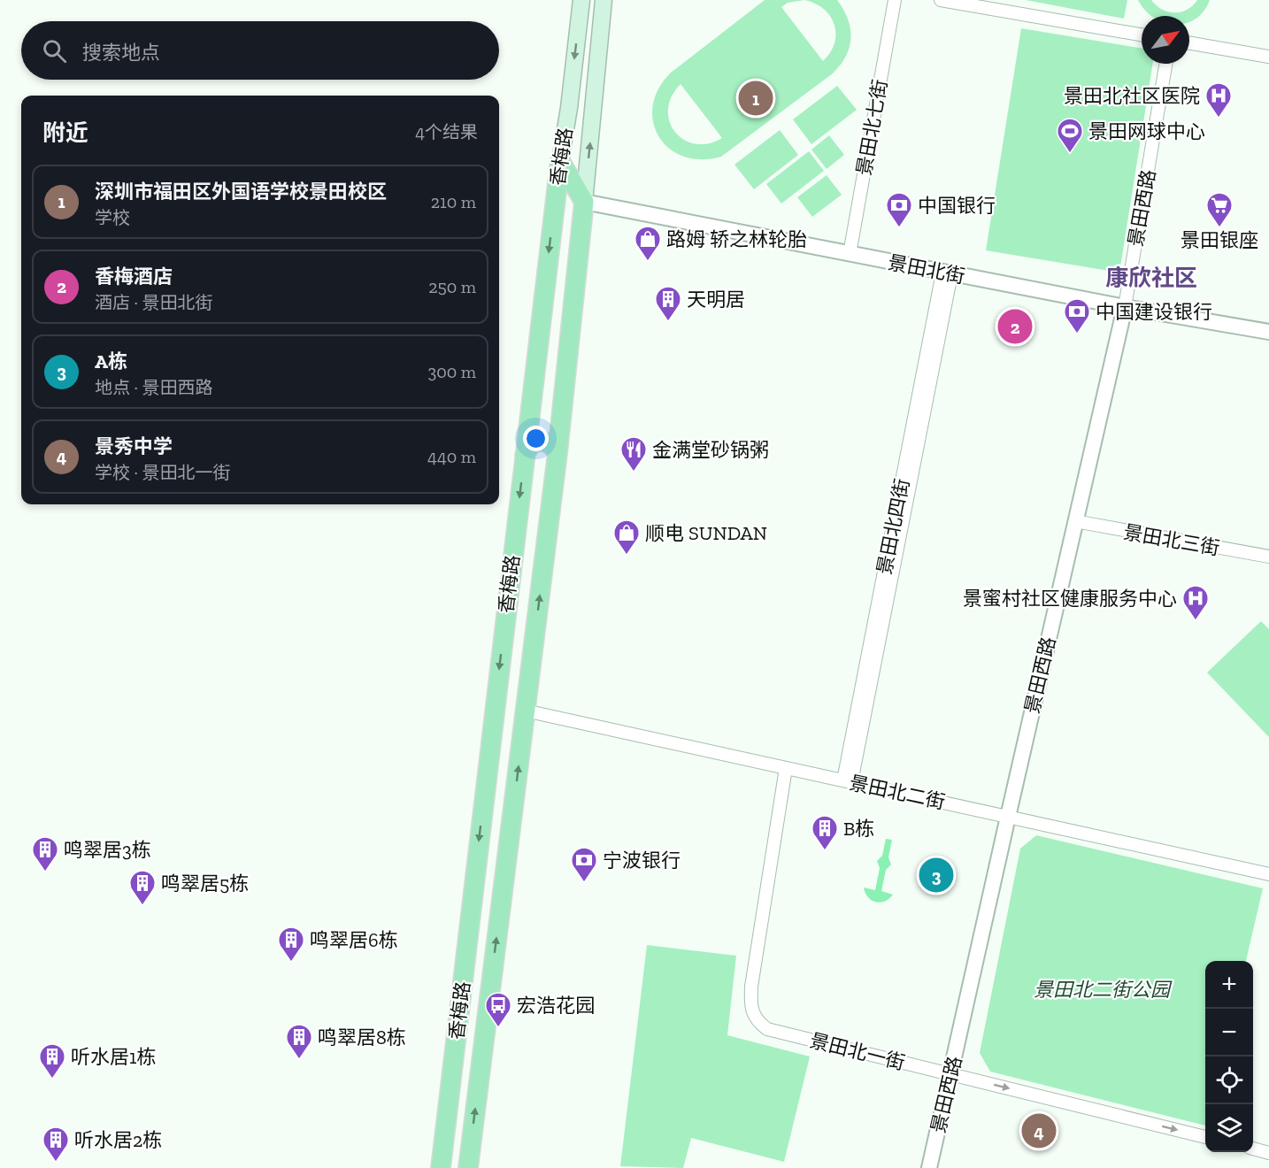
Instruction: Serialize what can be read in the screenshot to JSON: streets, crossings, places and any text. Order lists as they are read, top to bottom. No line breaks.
{"streets":{"main road":["香梅路"],"street":["景田北七街","景田西路","景田北街","景田北四街","景田北三街","景田北二街","景田北一街"]},"crossings":[["景田北七街","景田北街"],["香梅路","景田北街"],["香梅路","景田北二街"],["景田西路","景田北街"],["景田西路","景田北三街"],["景田西路","景田北二街"],["景田西路","景田北一街"],["景田北街","景田北四街"],["景田北四街","景田北二街"],["景田北二街","景田北一街"]],"one_way":["景田北一街"],"districts":["康欣社区"],"parks":["景田北二街公园"],"places":{"hospital":["景田北社区医院","景蜜村社区健康服务中心"],"sports":["景田网球中心"],"bank":["中国银行","中国建设银行","宁波银行"],"supermarket":["景田银座"],"shop":["路姆 轿之林轮胎","顺电 SUNDAN"],"building":["天明居","B栋","鸣翠居3栋","鸣翠居5栋","鸣翠居6栋","鸣翠居8栋","听水居1栋","听水居2栋"],"restaurant":["金满堂砂锅粥"],"bus stop":["宏浩花园"]},"north":"top right","page":{"search":"搜索地点","pins":["1","2","3","4"],"heading":["附近","4个结果"],"list":[{"mark":"1","name":"深圳市福田区外国语学校景田校区","note":"学校","value":"210 m"},{"mark":"2","name":"香梅酒店","note":"酒店 · 景田北街","value":"250 m"},{"mark":"3","name":"A栋","note":"地点 · 景田西路","value":"300 m"},{"mark":"4","name":"景秀中学","note":"学校 · 景田北一街","value":"440 m"}],"map_buttons":["+","−"]}}
